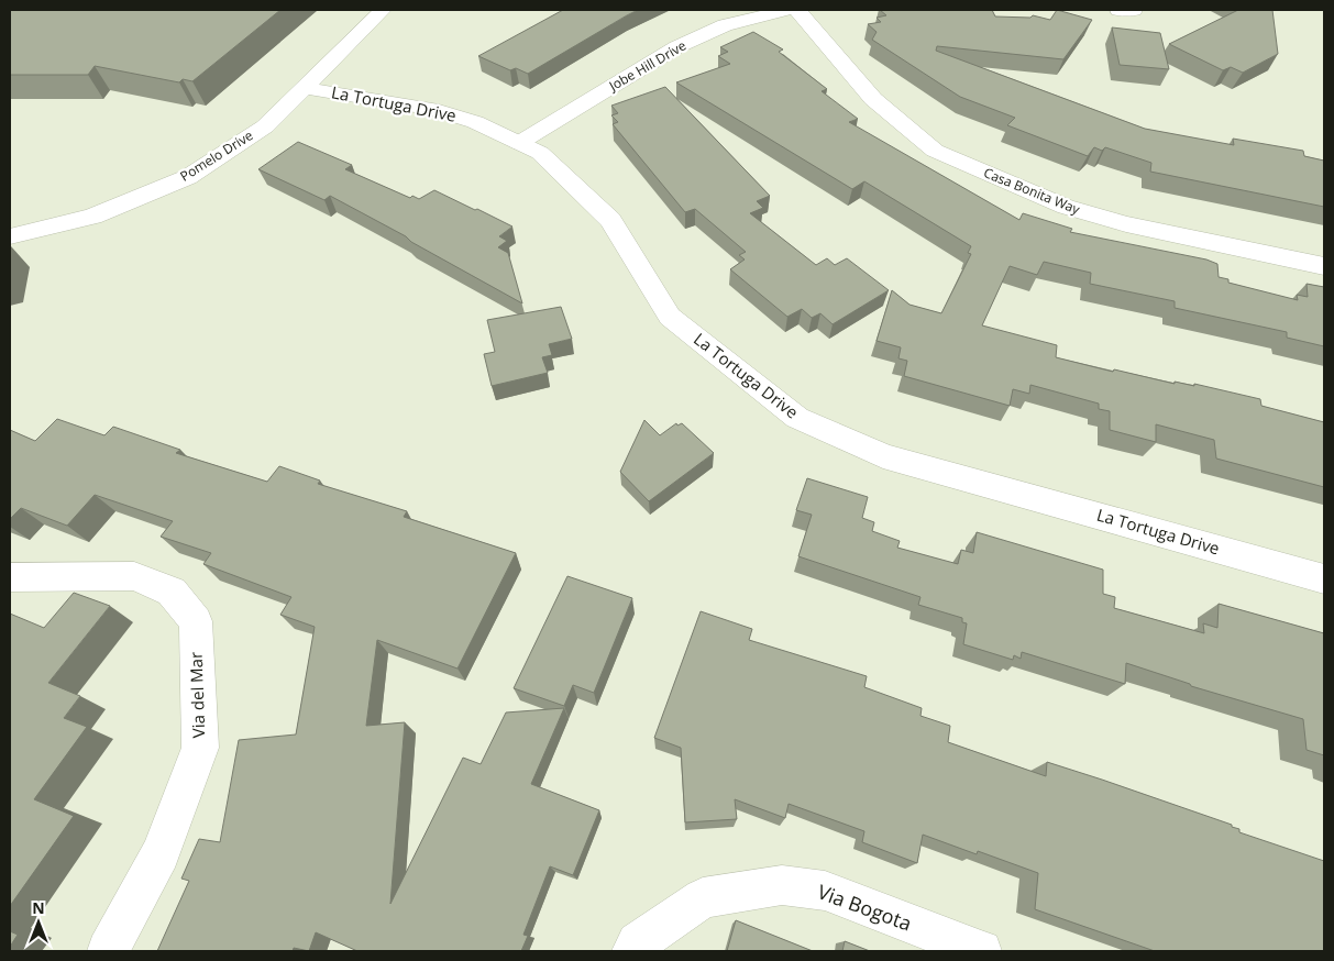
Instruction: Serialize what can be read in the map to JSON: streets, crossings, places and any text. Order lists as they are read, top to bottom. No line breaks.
{"streets":{"street":["Jobe Hill Drive","La Tortuga Drive","Pomelo Drive","Casa Bonita Way","Via del Mar","Via Bogota"]},"crossings":[["Jobe Hill Drive","La Tortuga Drive"],["La Tortuga Drive","Pomelo Drive"]],"north":"top"}
